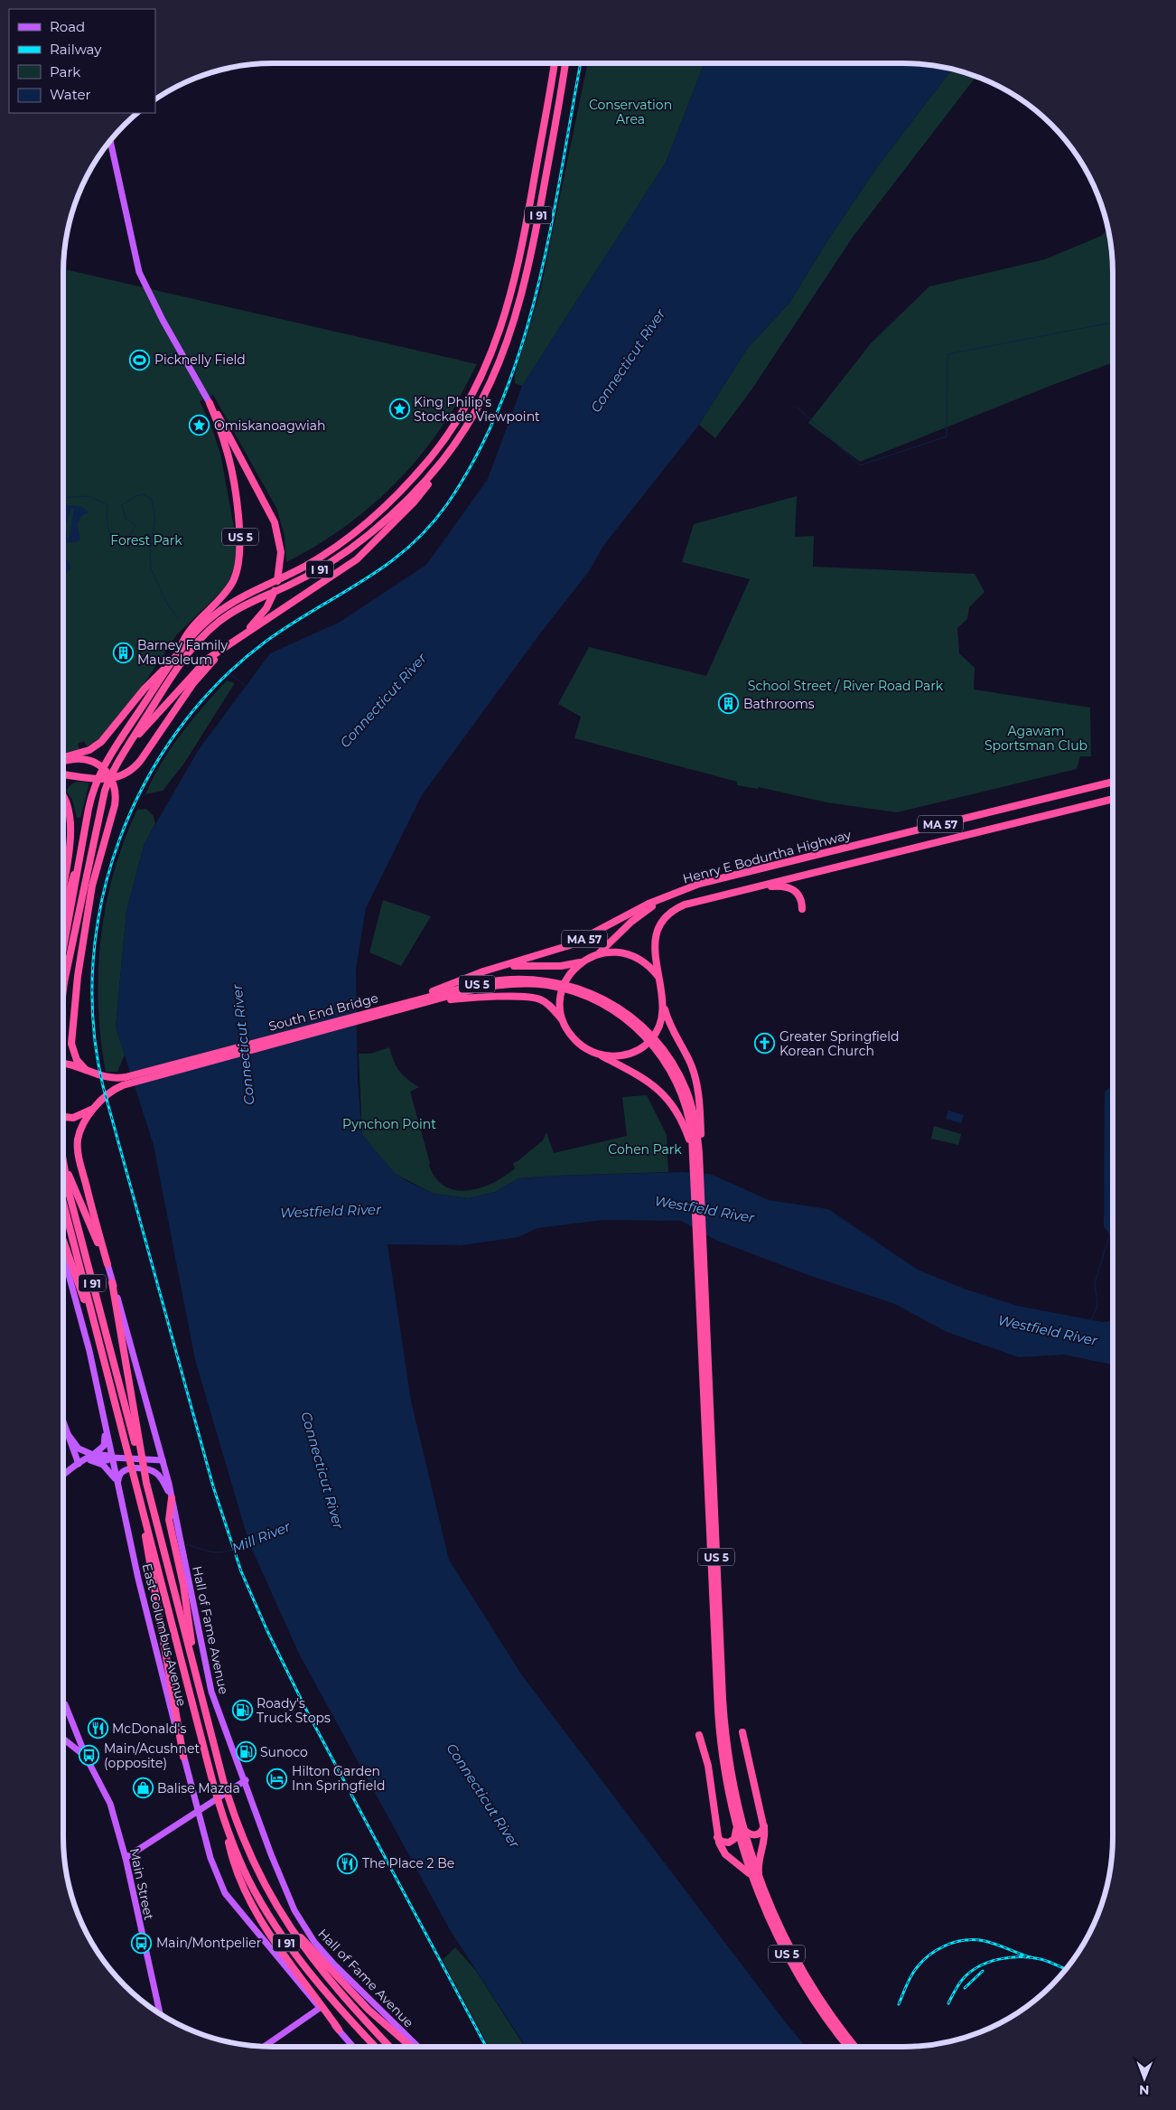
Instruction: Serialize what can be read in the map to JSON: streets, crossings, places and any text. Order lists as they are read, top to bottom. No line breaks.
{"streets":{"highway":["I 91","US 5","MA 57","Henry E Bodurtha Highway","South End Bridge"],"main road":["Hall of Fame Avenue","East Columbus Avenue","Main Street"]},"crossings":[["I 91","US 5"],["US 5","Henry E Bodurtha Highway"],["US 5","South End Bridge"],["Henry E Bodurtha Highway","South End Bridge"]],"water":["Connecticut River","Westfield River","Mill River"],"parks":["Conservation Area","Forest Park","School Street / River Road Park","Agawam Sportsman Club","Pynchon Point","Cohen Park"],"places":{"sports":["Picknelly Field"],"place":["King Philip's Stockade Viewpoint","Omiskanoagwiah"],"building":["Barney Family Mausoleum","Bathrooms"],"church":["Greater Springfield Korean Church"],"fuel station":["Roady's Truck Stops","Sunoco"],"restaurant":["McDonald's","The Place 2 Be"],"bus stop":["Main/Acushnet (opposite)","Main/Montpelier"],"hotel":["Hilton Garden Inn Springfield"],"shop":["Balise Mazda"]},"legend":["Road","Railway","Park","Water"],"north":"bottom"}
